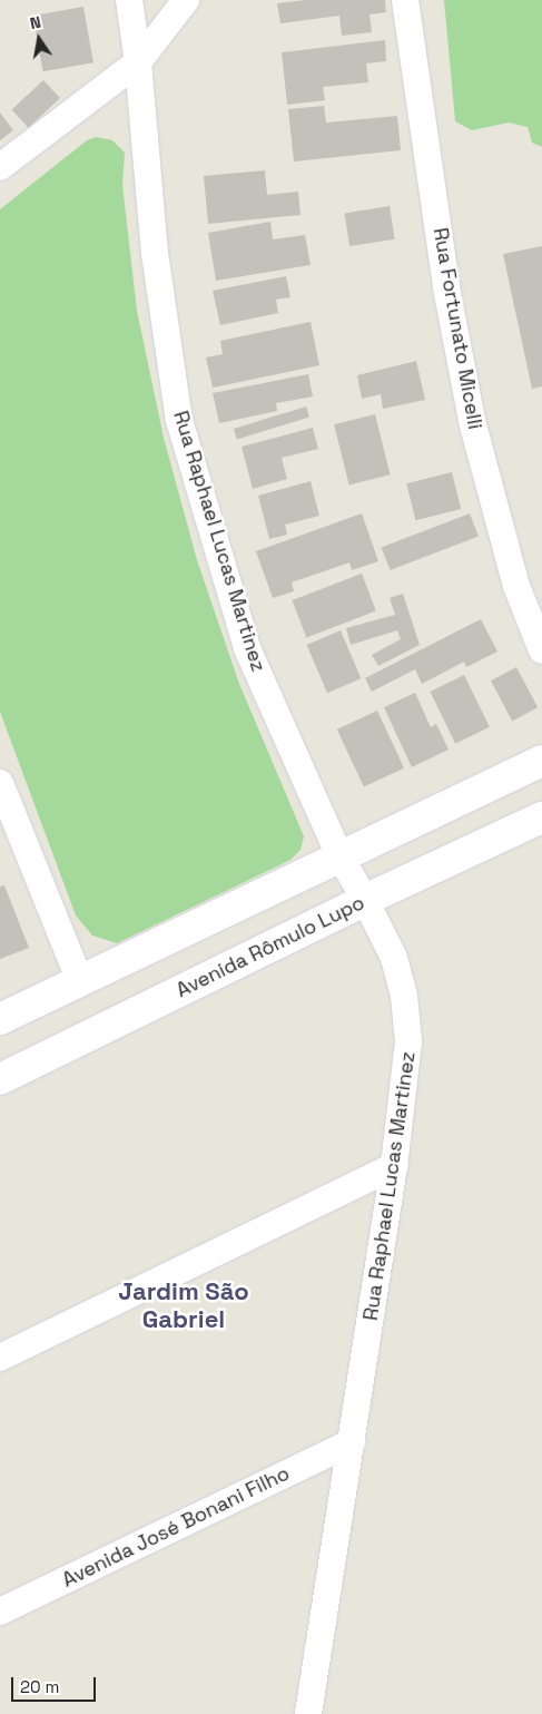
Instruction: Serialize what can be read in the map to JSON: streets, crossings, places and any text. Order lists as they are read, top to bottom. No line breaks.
{"streets":{"street":["Rua Fortunato Micelli","Rua Raphael Lucas Martinez","Avenida Rômulo Lupo","Avenida José Bonani Filho"]},"crossings":[["Rua Raphael Lucas Martinez","Avenida Rômulo Lupo"],["Rua Raphael Lucas Martinez","Avenida José Bonani Filho"]],"districts":["Jardim São Gabriel"],"scale_bar":"20 m","north":"top"}
